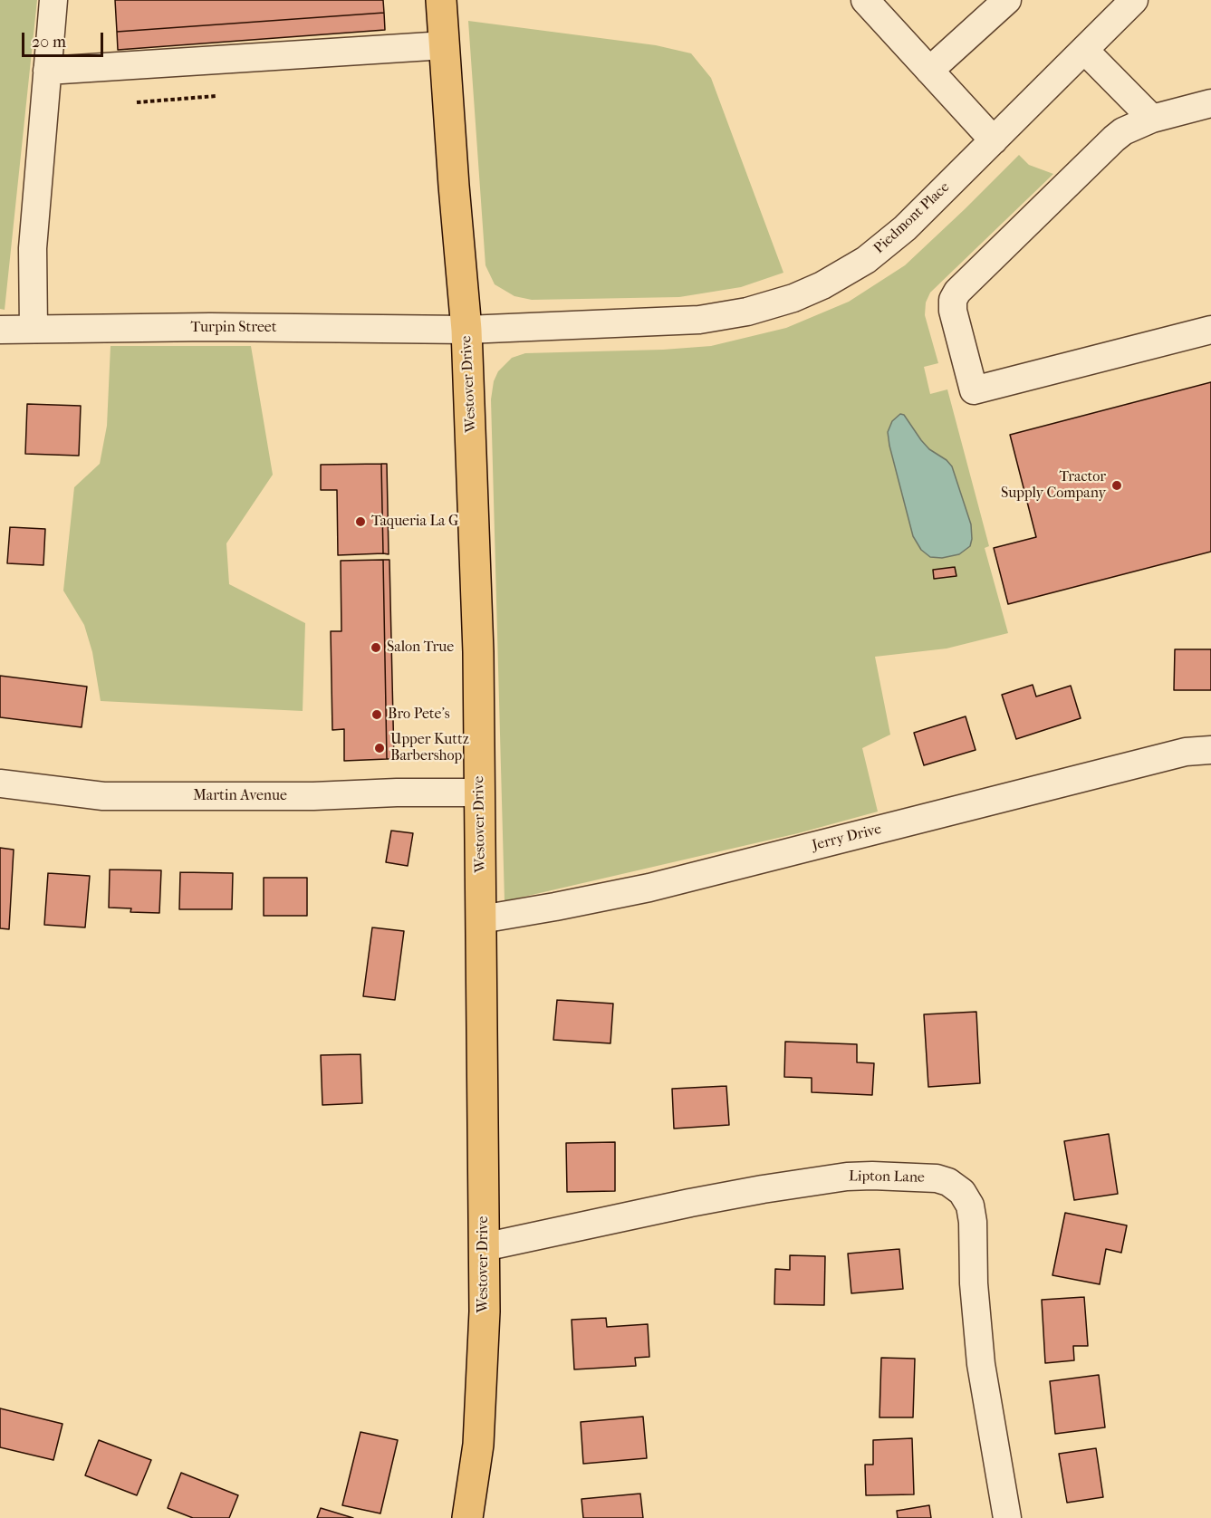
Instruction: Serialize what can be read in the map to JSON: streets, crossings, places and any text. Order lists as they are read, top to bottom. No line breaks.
{"streets":{"main road":["Westover Drive"],"street":["Piedmont Place","Turpin Street","Martin Avenue","Jerry Drive","Lipton Lane"]},"crossings":[["Piedmont Place","Turpin Street"],["Piedmont Place","Westover Drive"],["Turpin Street","Westover Drive"],["Westover Drive","Martin Avenue"],["Westover Drive","Jerry Drive"],["Westover Drive","Lipton Lane"]],"places":["Tractor Supply Company","Taqueria La G","Salon True","Bro Pete's","Upper Kuttz Barbershop"],"scale_bar":"20 m"}
